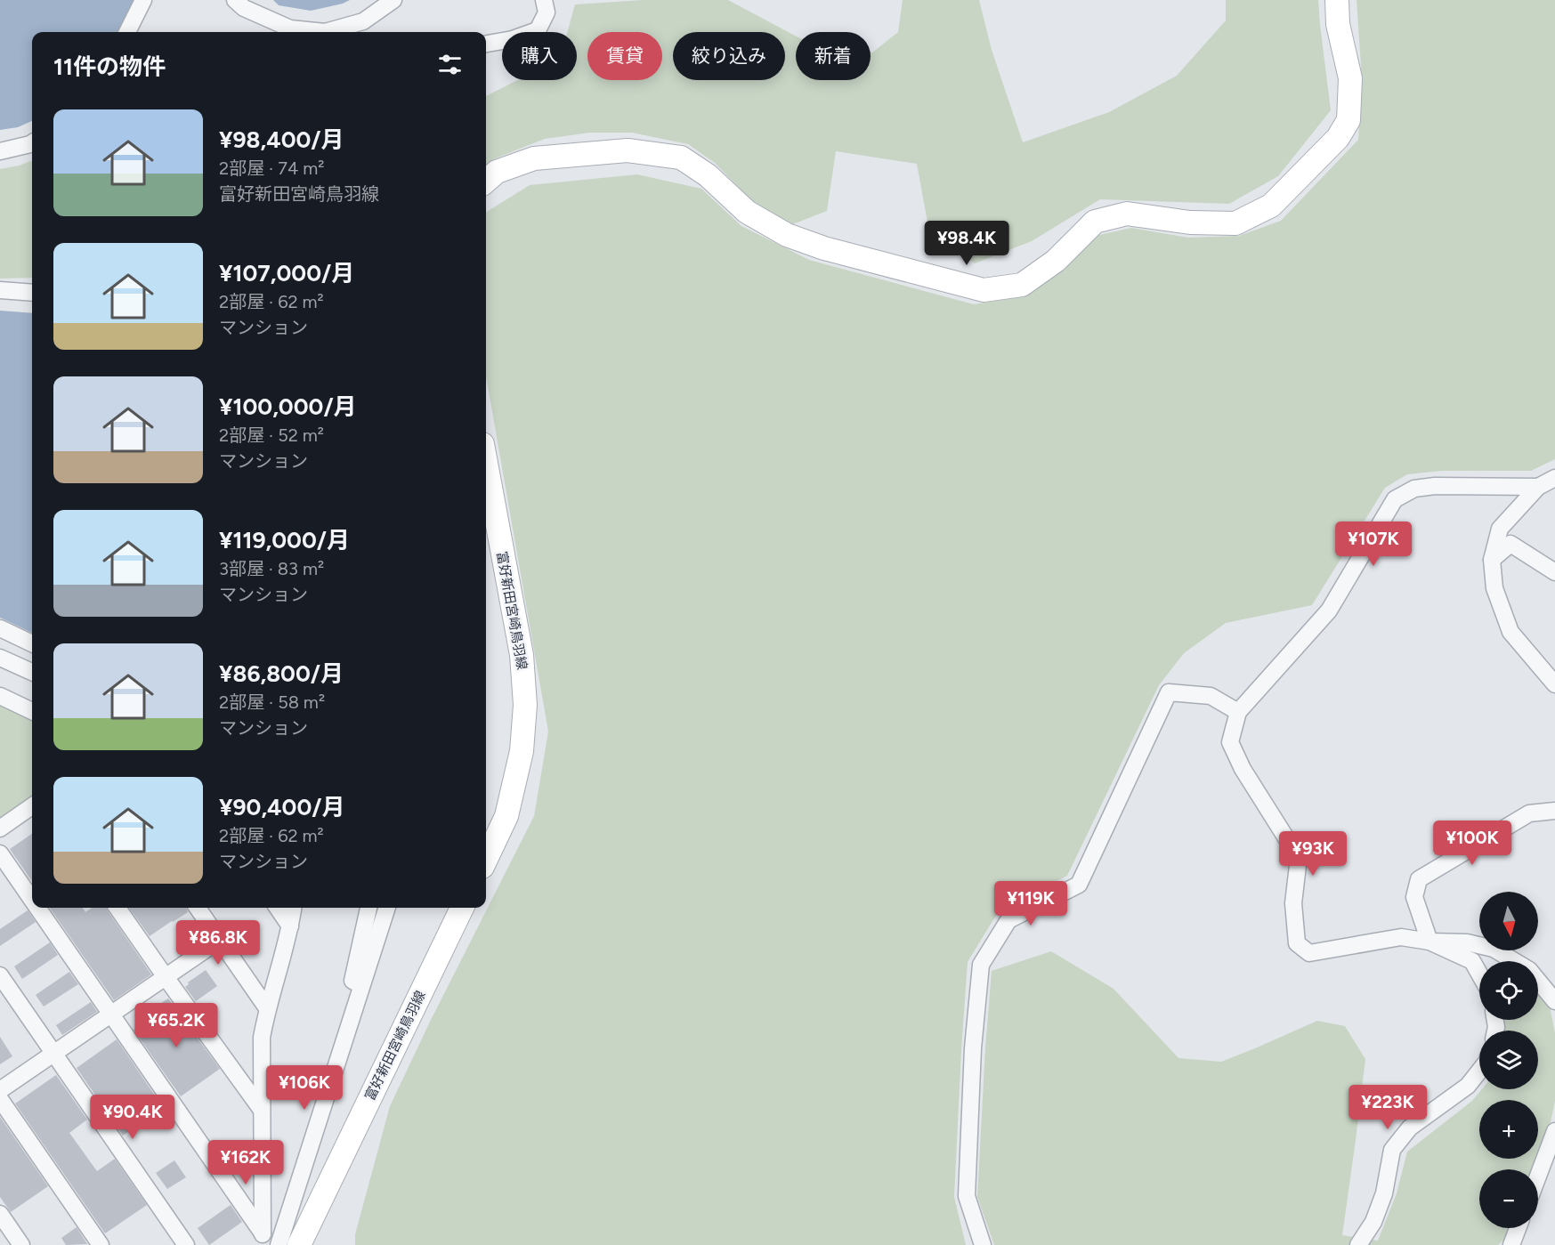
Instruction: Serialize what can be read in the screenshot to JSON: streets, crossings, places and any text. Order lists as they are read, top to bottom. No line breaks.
{"streets":{"main road":["富好新田宮崎鳥羽線"]},"north":"bottom","page":{"chip":["購入","賃貸","絞り込み","新着"],"heading":"11件の物件","list":[{"name":"¥98,400/月","note":"2部屋 · 74 m² · 富好新田宮崎鳥羽線"},{"name":"¥107,000/月","note":"2部屋 · 62 m² · マンション"},{"name":"¥100,000/月","note":"2部屋 · 52 m² · マンション"},{"name":"¥119,000/月","note":"3部屋 · 83 m² · マンション"},{"name":"¥86,800/月","note":"2部屋 · 58 m² · マンション"},{"name":"¥90,400/月","note":"2部屋 · 62 m² · マンション"}],"price":["¥98.4K","¥107K","¥100K","¥93K","¥119K","¥86.8K","¥65.2K","¥106K","¥223K","¥90.4K","¥162K"],"map_buttons":["+","−"]}}
